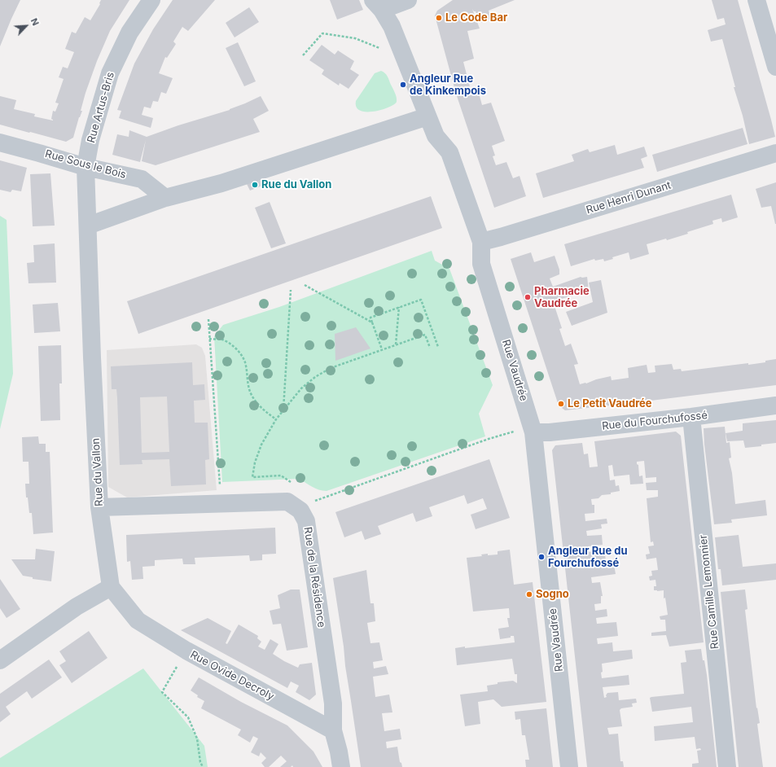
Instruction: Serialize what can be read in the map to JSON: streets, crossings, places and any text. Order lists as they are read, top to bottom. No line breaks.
{"streets":{"street":["Rue Artus-Bris","Rue Sous le Bois","Rue Henri Dunant","Rue Vaudrée","Rue du Fourchufossé","Rue du Vallon","Rue de la Résidence","Rue Camille Lemonnier","Rue Ovide Decroly"]},"crossings":[["Rue Artus-Bris","Rue Sous le Bois"],["Rue Artus-Bris","Rue du Vallon"],["Rue Sous le Bois","Rue du Vallon"],["Rue Henri Dunant","Rue Vaudrée"],["Rue Vaudrée","Rue du Fourchufossé"],["Rue du Fourchufossé","Rue Camille Lemonnier"],["Rue du Vallon","Rue Ovide Decroly"],["Rue de la Résidence","Rue Ovide Decroly"]],"places":["Le Code Bar","Angleur Rue de Kinkempois","Rue du Vallon","Pharmacie Vaudrée","Le Petit Vaudrée","Angleur Rue du Fourchufossé","Sogno"],"north":"top right"}
